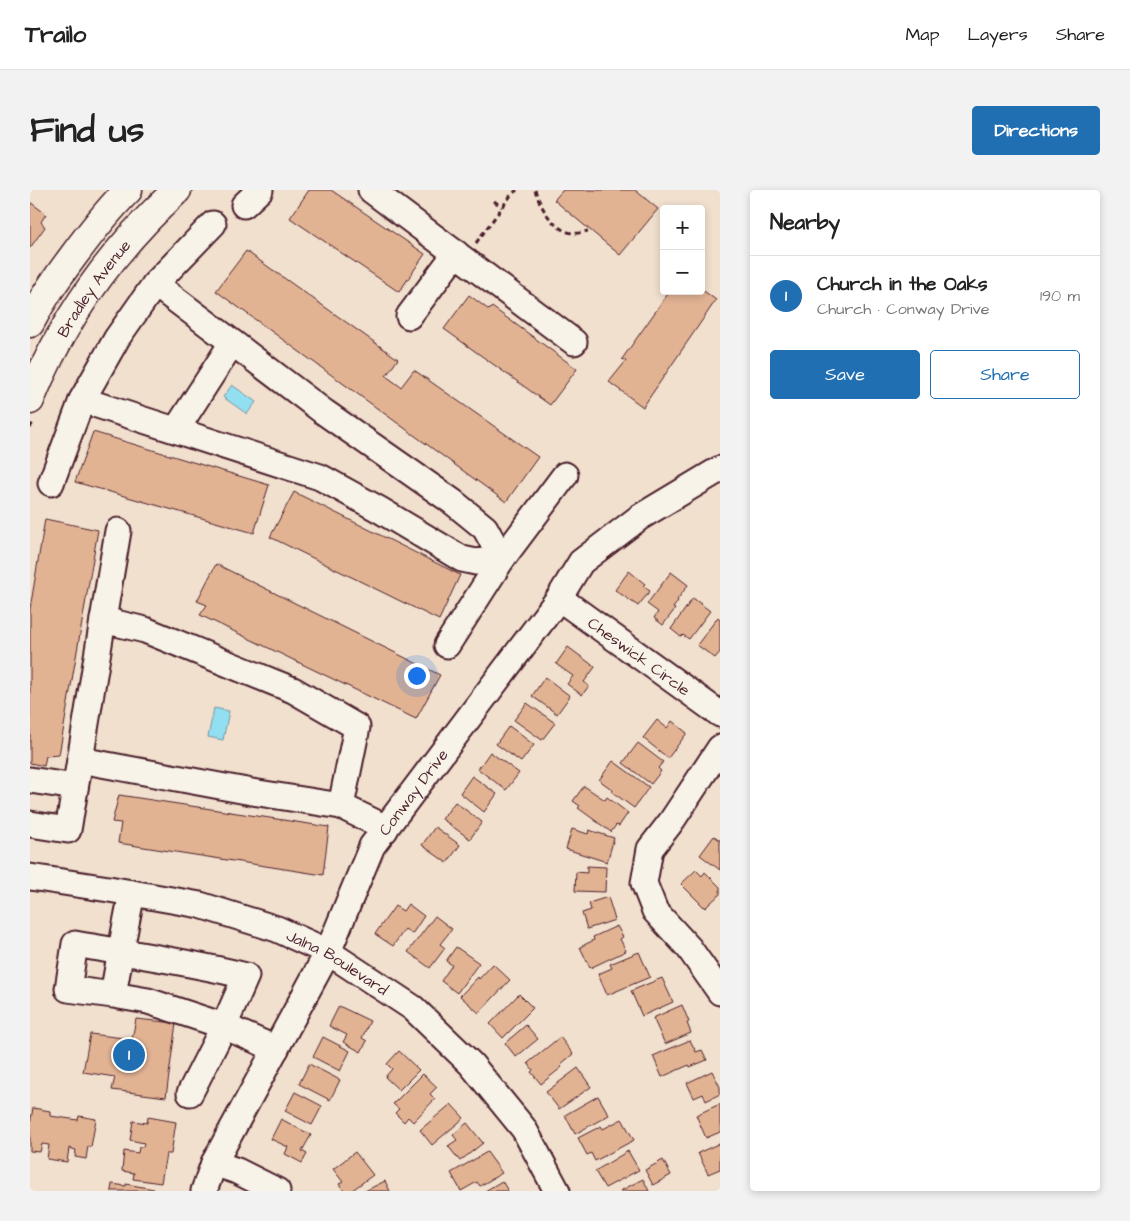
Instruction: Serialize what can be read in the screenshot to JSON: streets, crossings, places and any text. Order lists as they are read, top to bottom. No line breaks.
{"streets":{"main road":["Bradley Avenue"],"street":["Cheswick Circle","Conway Drive","Jalna Boulevard"]},"crossings":[["Cheswick Circle","Conway Drive"],["Conway Drive","Jalna Boulevard"]],"page":{"header":"Trailo","nav":["Map","Layers","Share"],"title":"Find us","buttons":["Directions",["Save","Share"]],"heading":"Nearby","map_buttons":["+","−"],"list":[{"mark":"1","name":"Church in the Oaks","note":"Church · Conway Drive","value":"190 m"}],"pins":"1"}}
